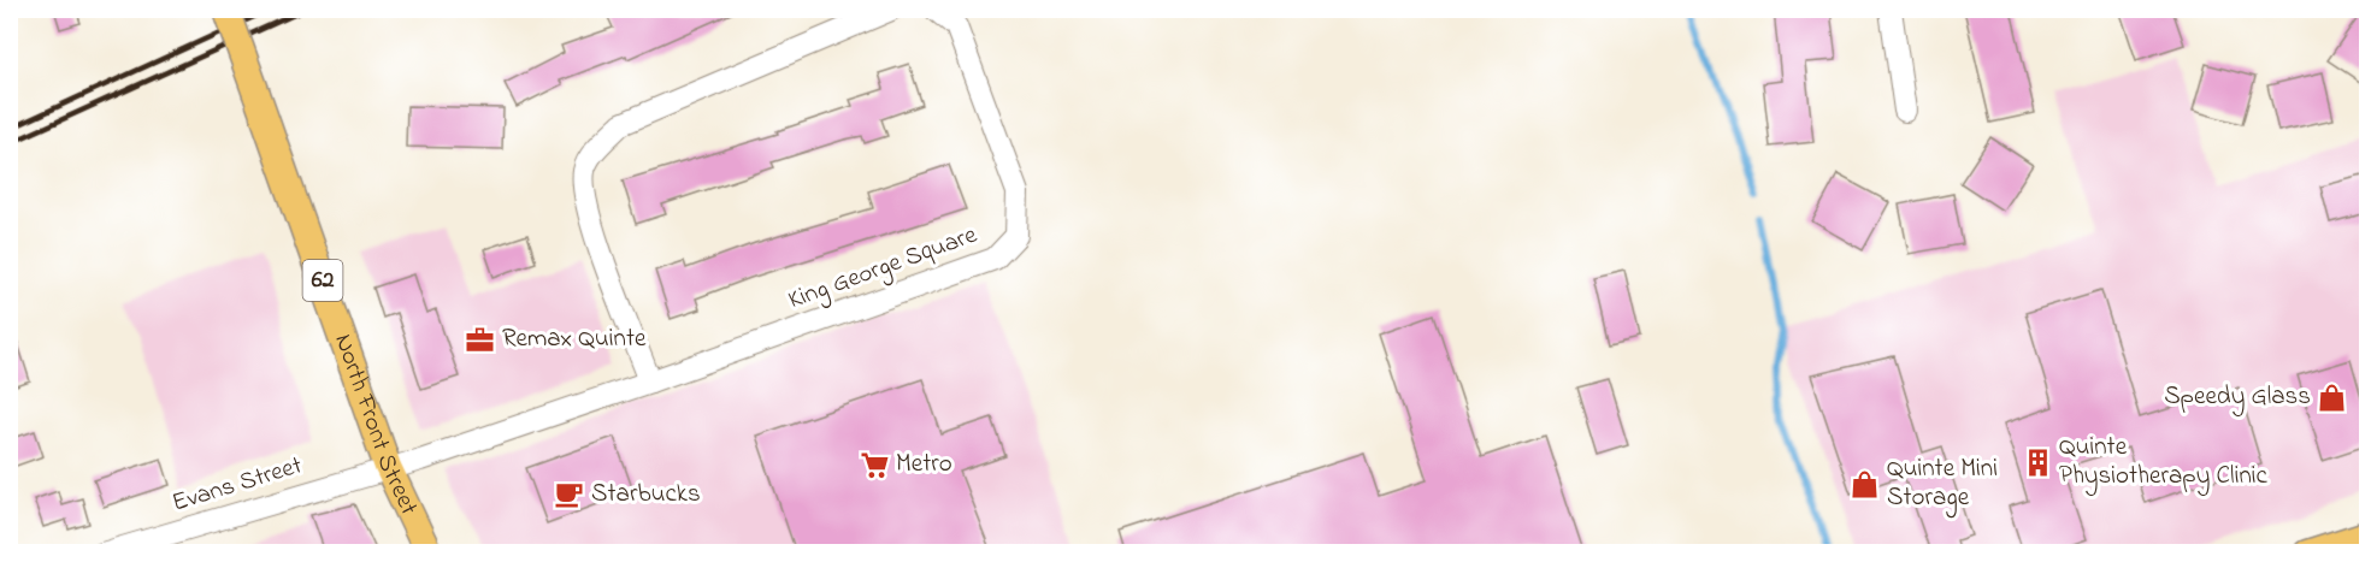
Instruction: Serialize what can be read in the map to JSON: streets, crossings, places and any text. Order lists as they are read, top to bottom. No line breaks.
{"streets":{"main road":["62","North Front Street"],"street":["King George Square","Evans Street"]},"crossings":[["King George Square","North Front Street"],["King George Square","Evans Street"],["North Front Street","Evans Street"]],"places":{"office":["Remax Quinte"],"shop":["Speedy Glass","Quinte Mini Storage"],"building":["Quinte Physiotherapy Clinic"],"supermarket":["Metro"],"cafe":["Starbucks"]}}
